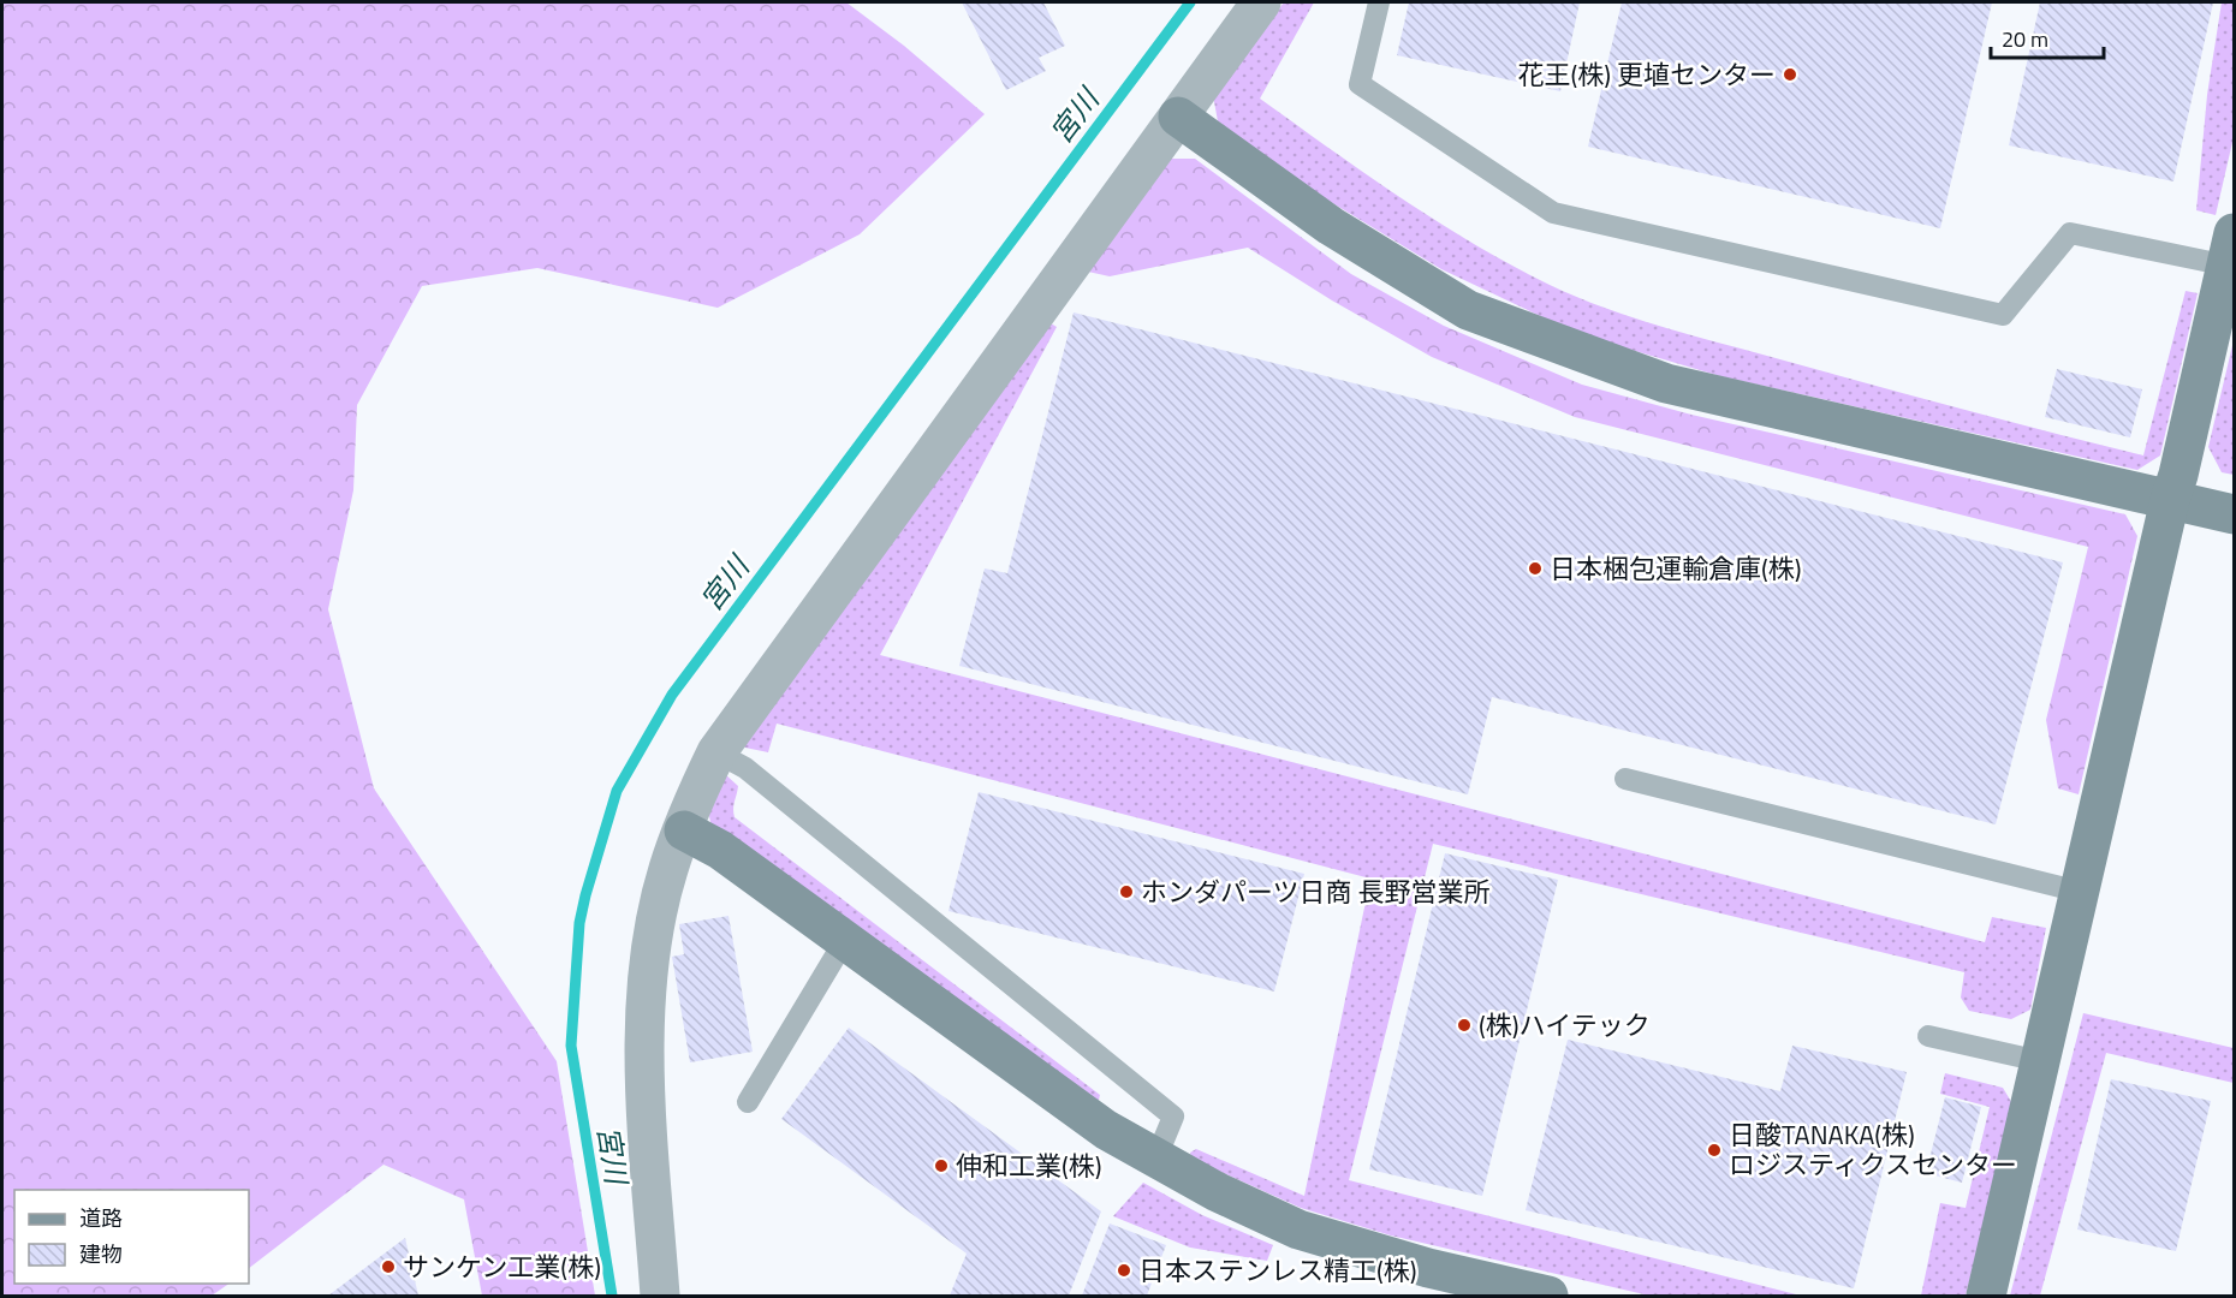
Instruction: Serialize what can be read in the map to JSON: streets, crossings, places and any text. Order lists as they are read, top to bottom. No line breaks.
{"water":["宮川"],"places":["花王(株) 更埴センター","日本梱包運輸倉庫(株)","ホンダパーツ日商 長野営業所","(株)ハイテック","日酸TANAKA(株) ロジスティクスセンター","伸和工業(株)","サンケン工業(株)","日本ステンレス精工(株)"],"legend":["道路","建物"],"scale_bar":"20 m"}
